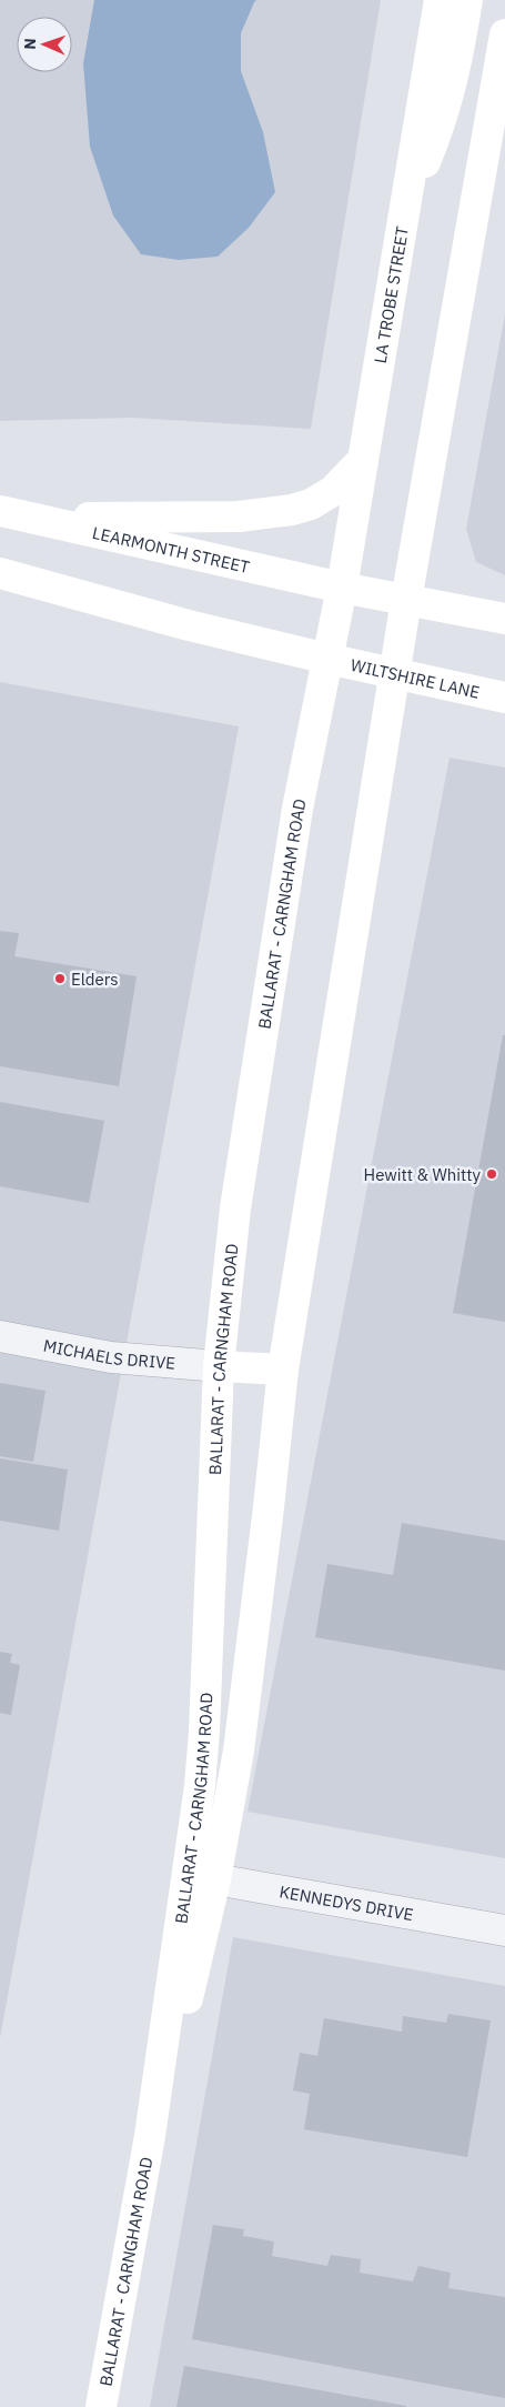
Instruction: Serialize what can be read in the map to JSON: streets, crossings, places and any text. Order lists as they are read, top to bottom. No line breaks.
{"streets":{"main road":["LA TROBE STREET","LEARMONTH STREET","WILTSHIRE LANE","BALLARAT - CARNGHAM ROAD"],"street":["MICHAELS DRIVE","KENNEDYS DRIVE"]},"crossings":[["LA TROBE STREET","LEARMONTH STREET"],["LA TROBE STREET","BALLARAT - CARNGHAM ROAD"],["LEARMONTH STREET","BALLARAT - CARNGHAM ROAD"],["WILTSHIRE LANE","BALLARAT - CARNGHAM ROAD"],["BALLARAT - CARNGHAM ROAD","MICHAELS DRIVE"],["BALLARAT - CARNGHAM ROAD","KENNEDYS DRIVE"]],"places":["Elders","Hewitt & Whitty"],"north":"left"}
